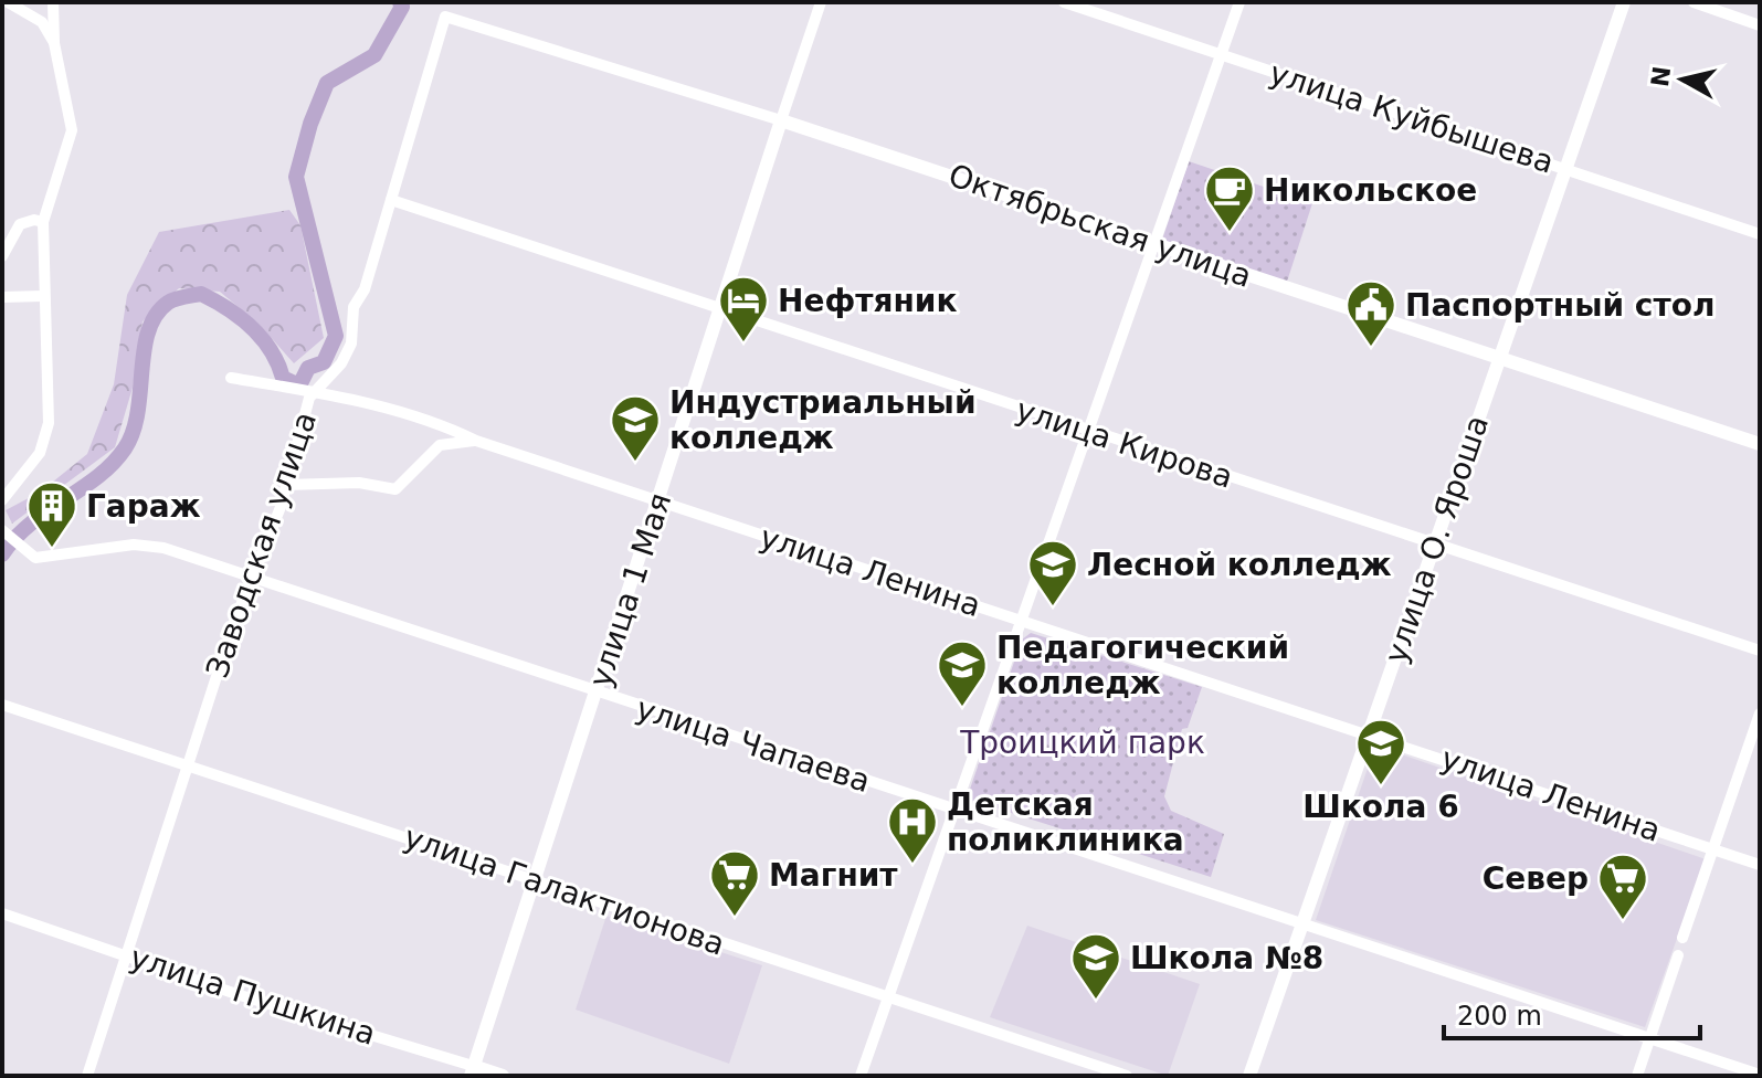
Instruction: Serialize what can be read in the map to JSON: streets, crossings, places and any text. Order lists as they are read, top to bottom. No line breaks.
{"streets":{"main road":["Октябрьская улица","улица О. Яроша","улица 1 Мая","улица Пушкина"],"street":["улица Куйбышева","улица Кирова","Заводская улица","улица Ленина","улица Чапаева","улица Галактионова"]},"crossings":[["улица Куйбышева","улица О. Яроша"],["Октябрьская улица","улица О. Яроша"],["Октябрьская улица","Заводская улица"],["Октябрьская улица","улица 1 Мая"],["улица Кирова","улица О. Яроша"],["улица Кирова","Заводская улица"],["улица Кирова","улица 1 Мая"],["улица О. Яроша","улица Ленина"],["улица О. Яроша","улица Чапаева"],["Заводская улица","улица Ленина"],["Заводская улица","улица Чапаева"],["Заводская улица","улица Галактионова"],["Заводская улица","улица Пушкина"],["улица Ленина","улица 1 Мая"],["улица 1 Мая","улица Чапаева"],["улица 1 Мая","улица Галактионова"],["улица 1 Мая","улица Пушкина"]],"parks":["Троицкий парк"],"places":{"cafe":["Никольское"],"hotel":["Нефтяник"],"public building":["Паспортный стол"],"school or university":["Индустриальный колледж","Лесной колледж","Педагогический колледж","Школа 6","Школа №8"],"building":["Гараж"],"hospital":["Детская поликлиника"],"supermarket":["Магнит","Север"]},"scale_bar":"200 m","north":"left"}
